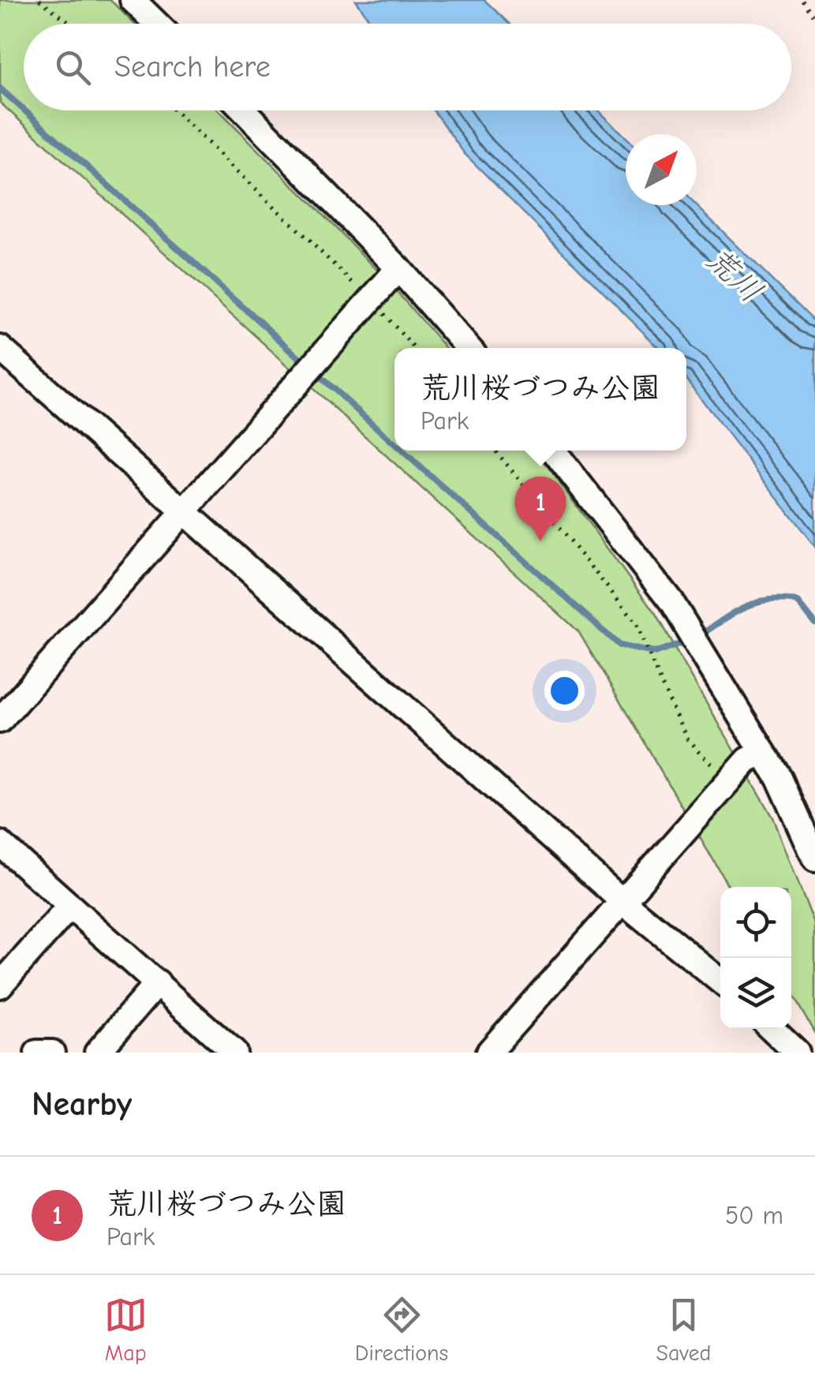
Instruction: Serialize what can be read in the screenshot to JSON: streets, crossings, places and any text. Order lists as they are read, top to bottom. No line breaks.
{"water":["荒川"],"north":"top right","page":{"search":"Search here","popup":["荒川桜づつみ公園","Park"],"pins":"1","heading":"Nearby","list":[{"mark":"1","name":"荒川桜づつみ公園","note":"Park","value":"50 m"}],"nav":["Map","Directions","Saved"]}}
